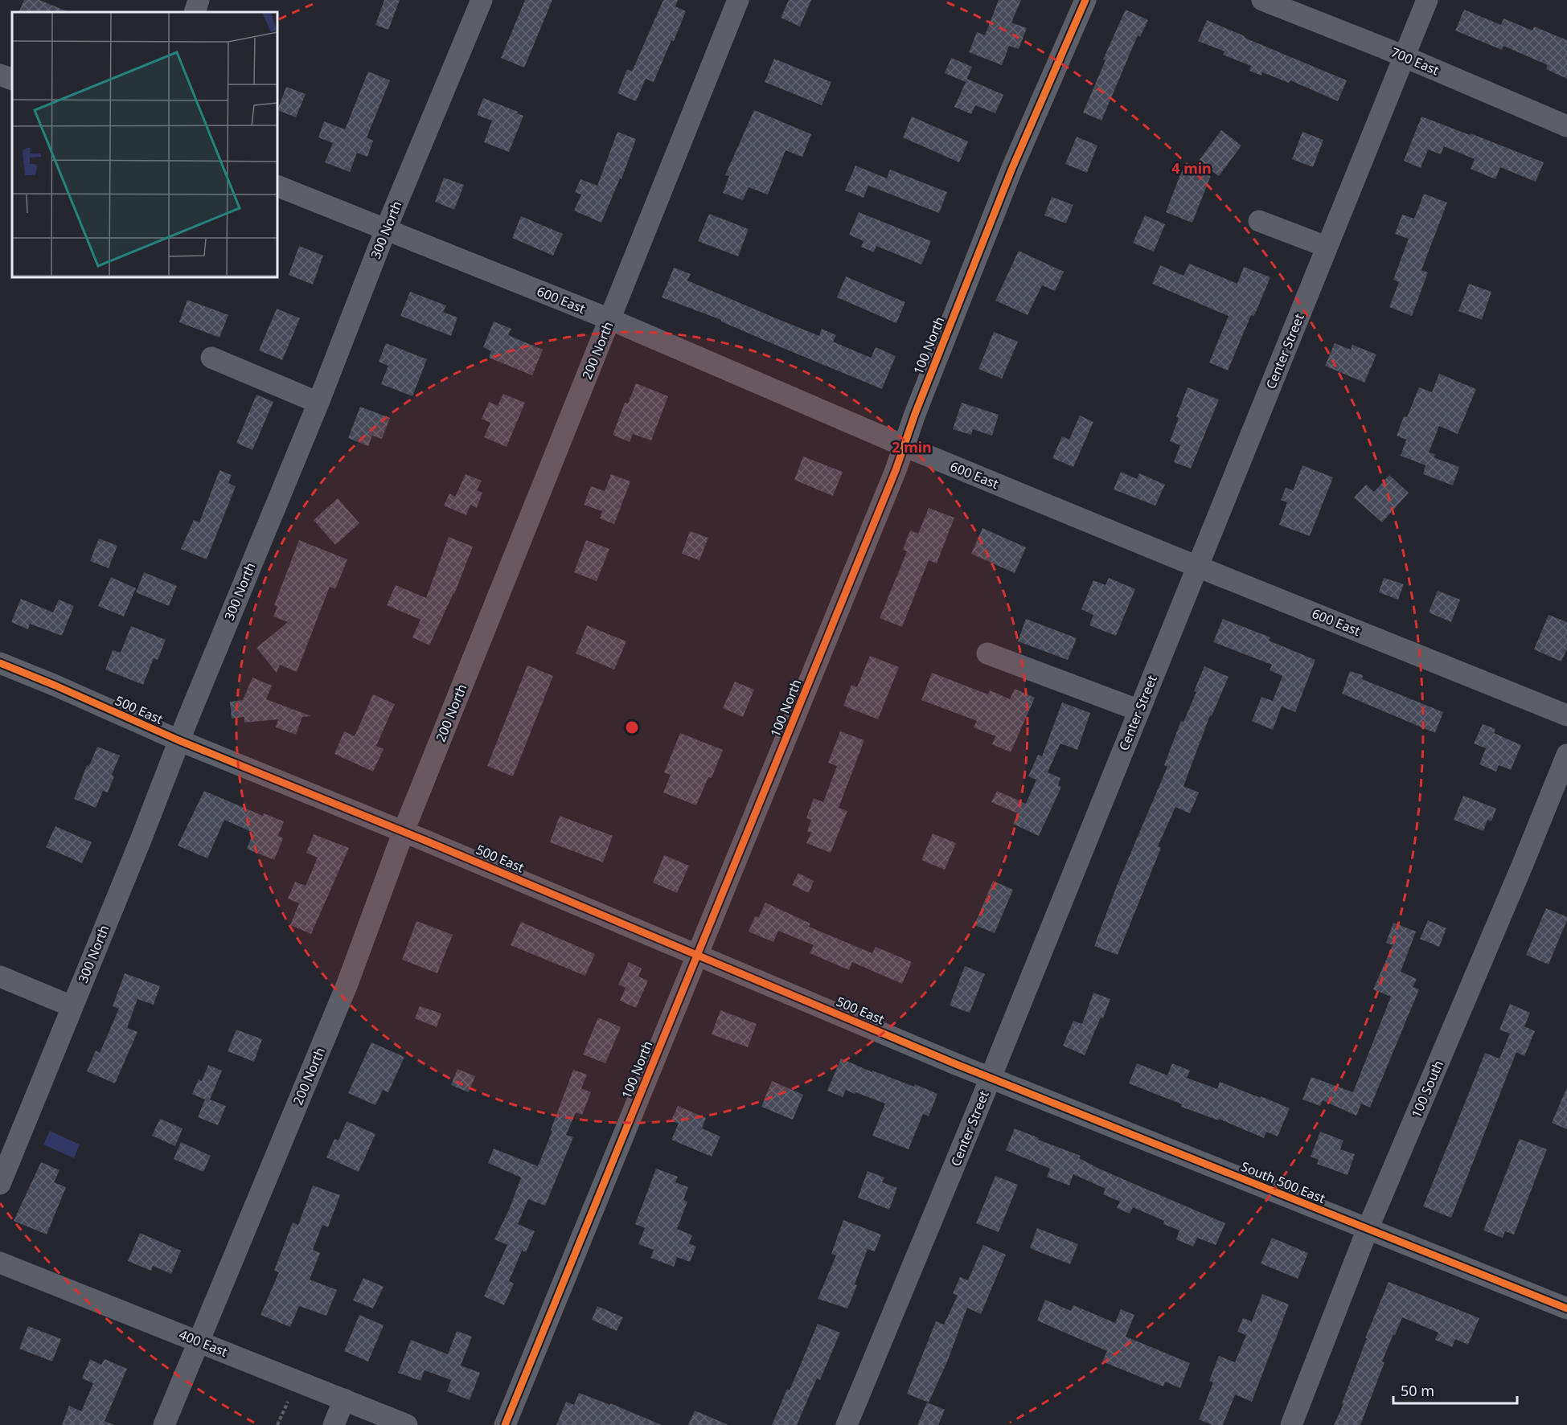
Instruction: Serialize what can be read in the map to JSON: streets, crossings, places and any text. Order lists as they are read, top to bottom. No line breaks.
{"streets":{"street":["700 East","300 North","600 East","100 North","200 North","Center Street","500 East","100 South","South 500 East","400 East"]},"crossings":[["700 East","Center Street"],["300 North","600 East"],["300 North","500 East"],["600 East","100 North"],["600 East","200 North"],["600 East","Center Street"],["100 North","500 East"],["200 North","500 East"],["200 North","400 East"],["Center Street","500 East"],["Center Street","South 500 East"],["500 East","South 500 East"],["100 South","South 500 East"]],"scale_bar":"50 m","rings":["4 min","2 min"]}
